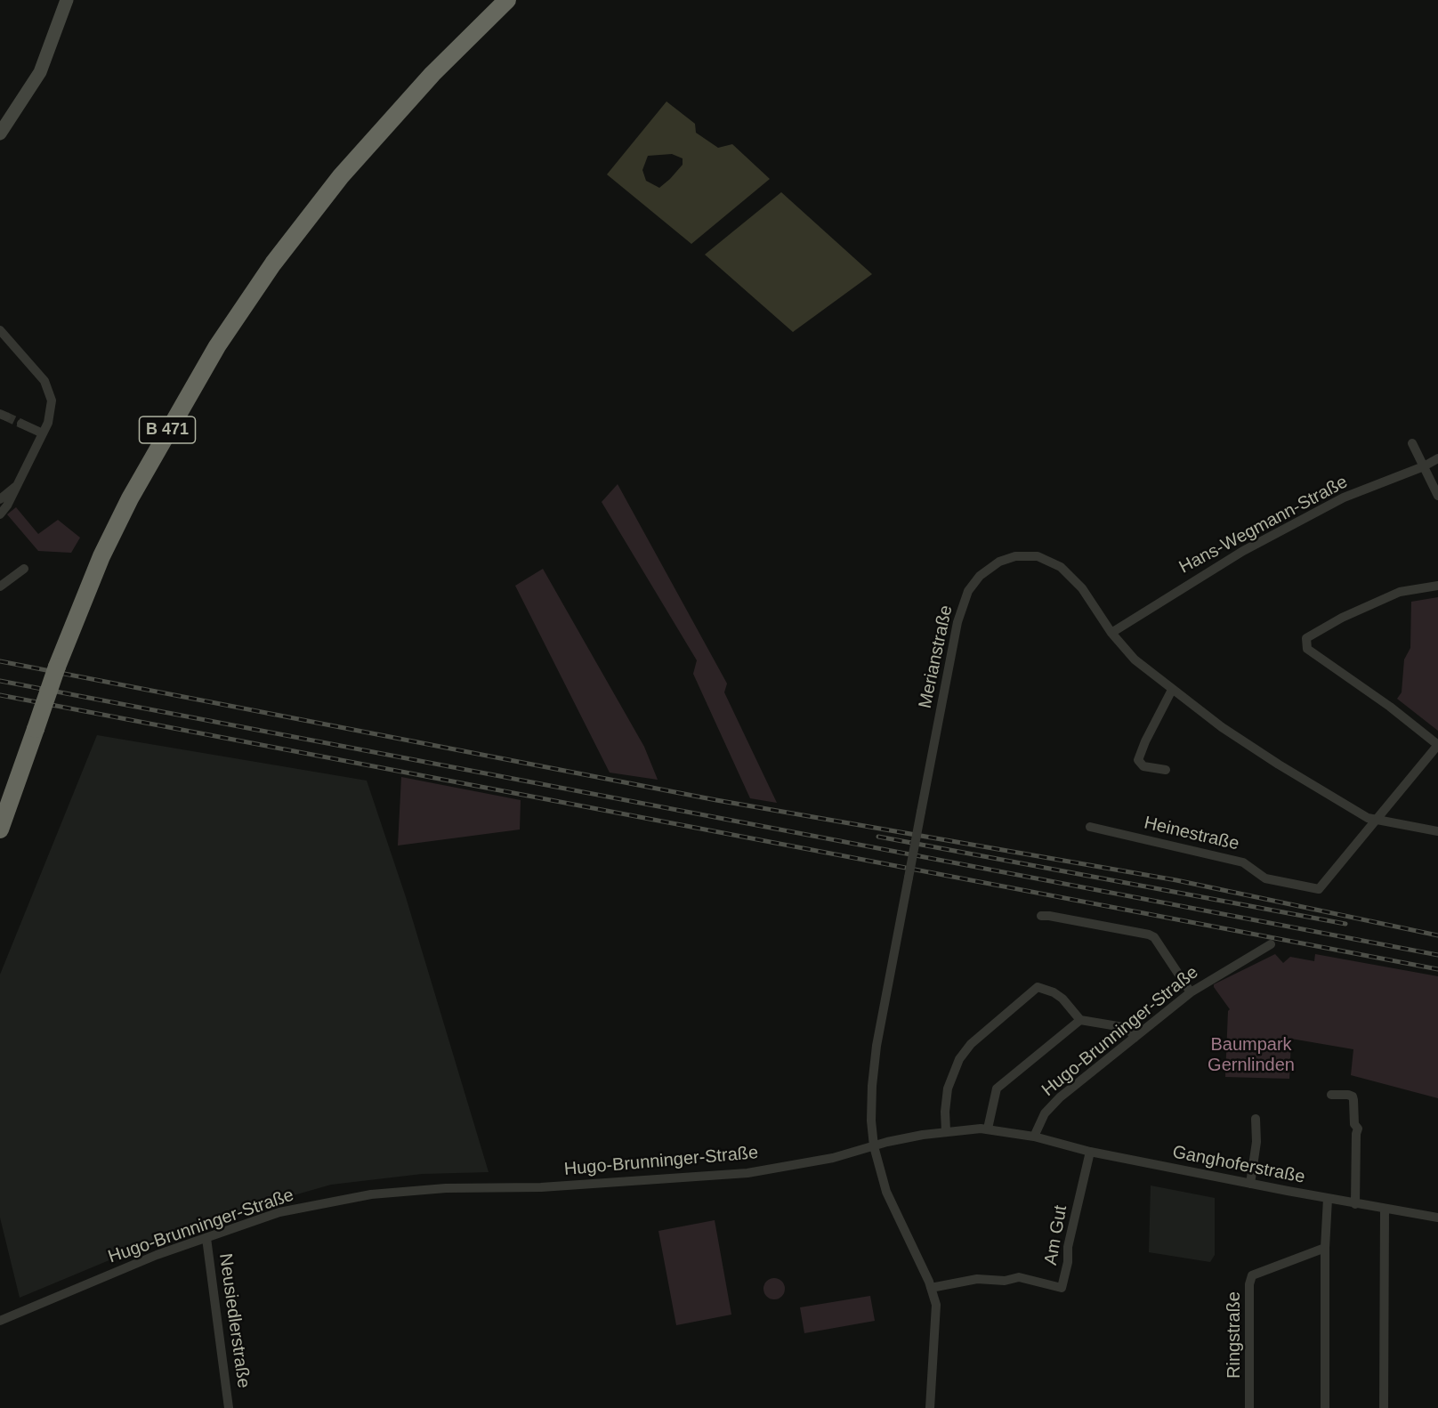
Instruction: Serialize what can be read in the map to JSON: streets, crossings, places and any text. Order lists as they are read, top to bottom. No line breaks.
{"streets":{"highway":["B 471"],"street":["Hans-Wegmann-Straße","Merianstraße","Heinestraße","Hugo-Brunninger-Straße","Ganghoferstraße","Am Gut","Neusiedlerstraße","Ringstraße"]},"crossings":[["Hans-Wegmann-Straße","Merianstraße"],["Merianstraße","Heinestraße"],["Merianstraße","Hugo-Brunninger-Straße"],["Merianstraße","Am Gut"],["Hugo-Brunninger-Straße","Ganghoferstraße"],["Hugo-Brunninger-Straße","Neusiedlerstraße"],["Ganghoferstraße","Am Gut"]],"parks":["Baumpark Gernlinden"]}
